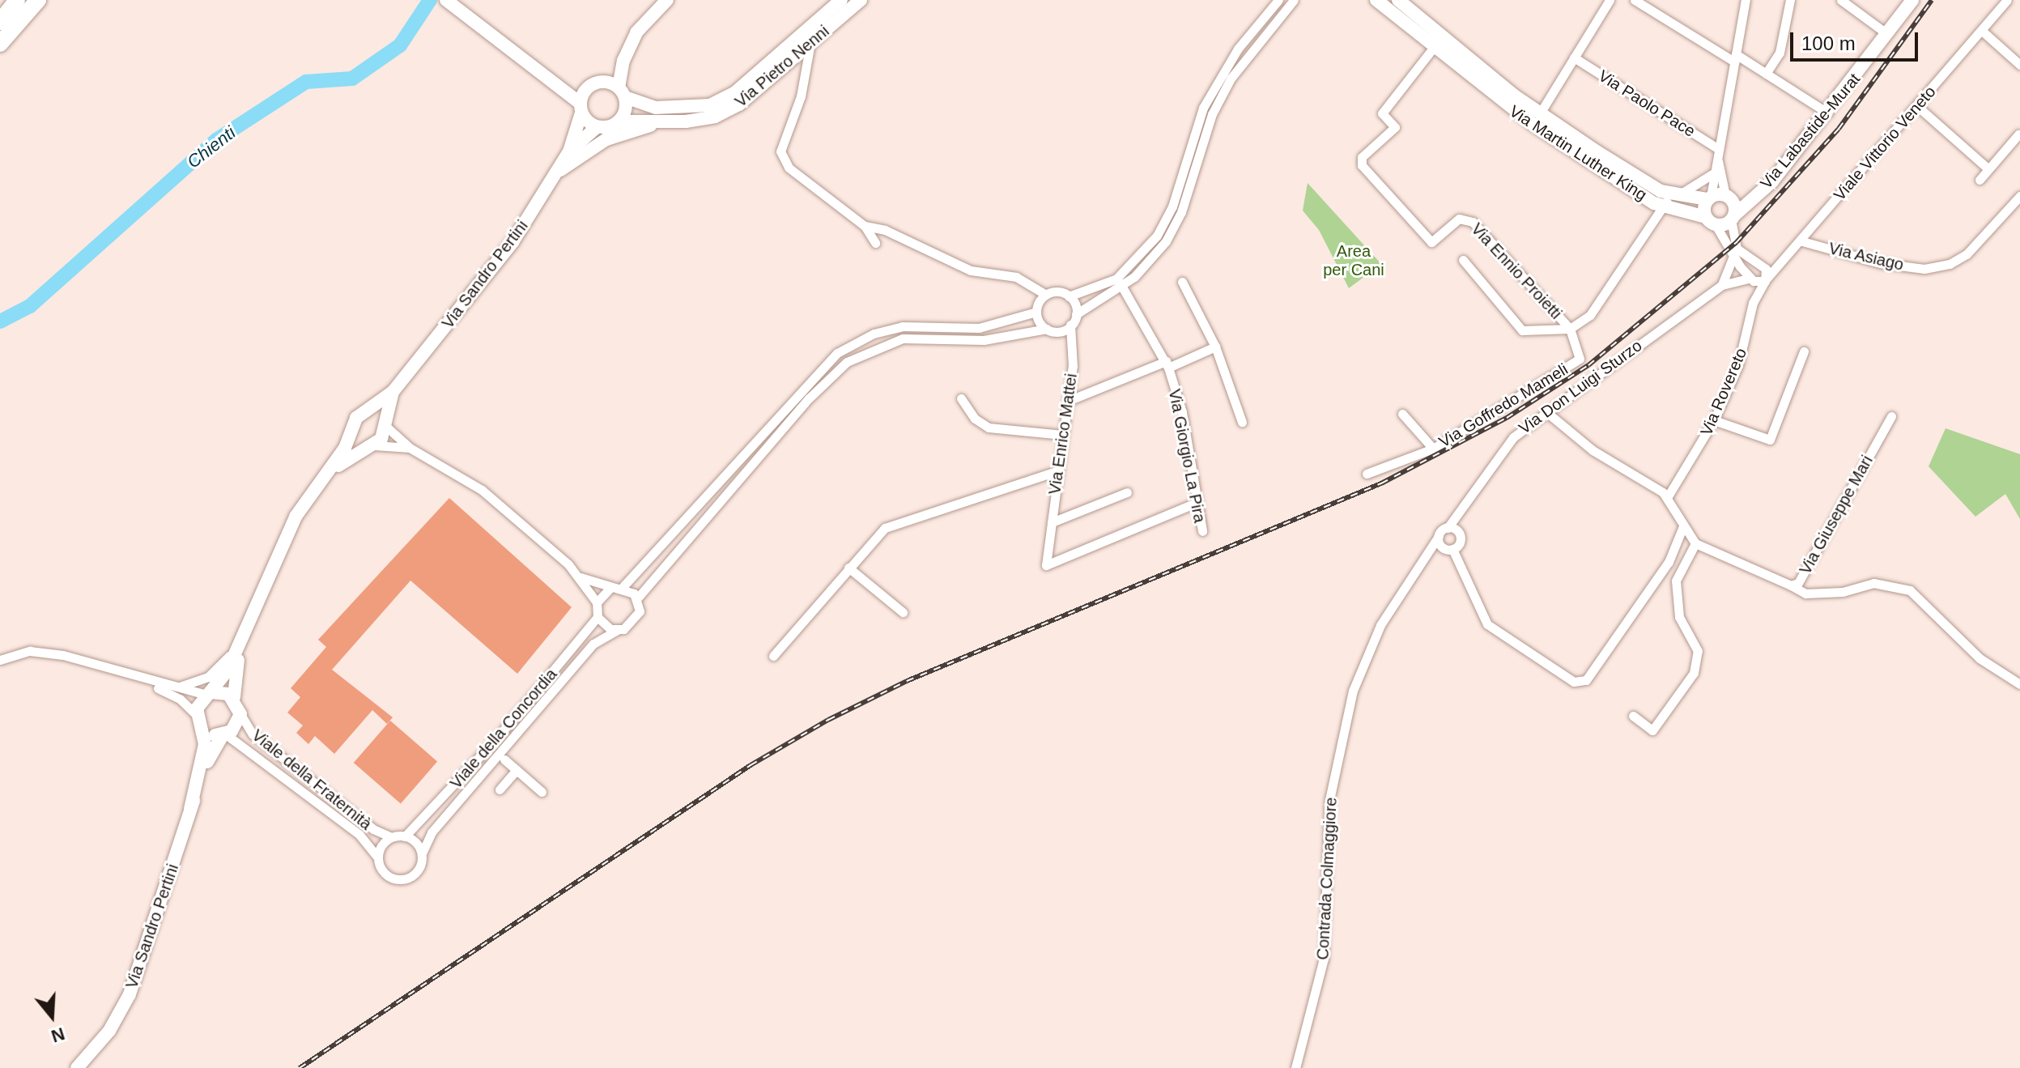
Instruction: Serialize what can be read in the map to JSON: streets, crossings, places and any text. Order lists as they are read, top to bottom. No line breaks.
{"streets":{"main road":["Via Pietro Nenni","Via Labastide-Murat","Via Martin Luther King","Via Sandro Pertini"],"street":["Via Paolo Pace","Viale Vittorio Veneto","Via Asiago","Via Ennio Proietti","Via Don Luigi Sturzo","Via Rovereto","Via Goffredo Mameli","Via Enrico Mattei","Via Giorgio La Pira","Via Giuseppe Mari","Viale della Concordia","Viale della Fraternità","Contrada Colmaggiore"]},"crossings":[["Via Pietro Nenni","Via Sandro Pertini"],["Via Labastide-Murat","Via Martin Luther King"],["Viale Vittorio Veneto","Via Asiago"],["Viale Vittorio Veneto","Via Rovereto"],["Via Martin Luther King","Via Ennio Proietti"],["Via Ennio Proietti","Via Goffredo Mameli"],["Via Sandro Pertini","Viale della Fraternità"],["Via Don Luigi Sturzo","Contrada Colmaggiore"],["Via Enrico Mattei","Via Giorgio La Pira"],["Viale della Concordia","Viale della Fraternità"]],"water":["Chienti"],"parks":["Area per Cani"],"scale_bar":"100 m","north":"bottom"}
